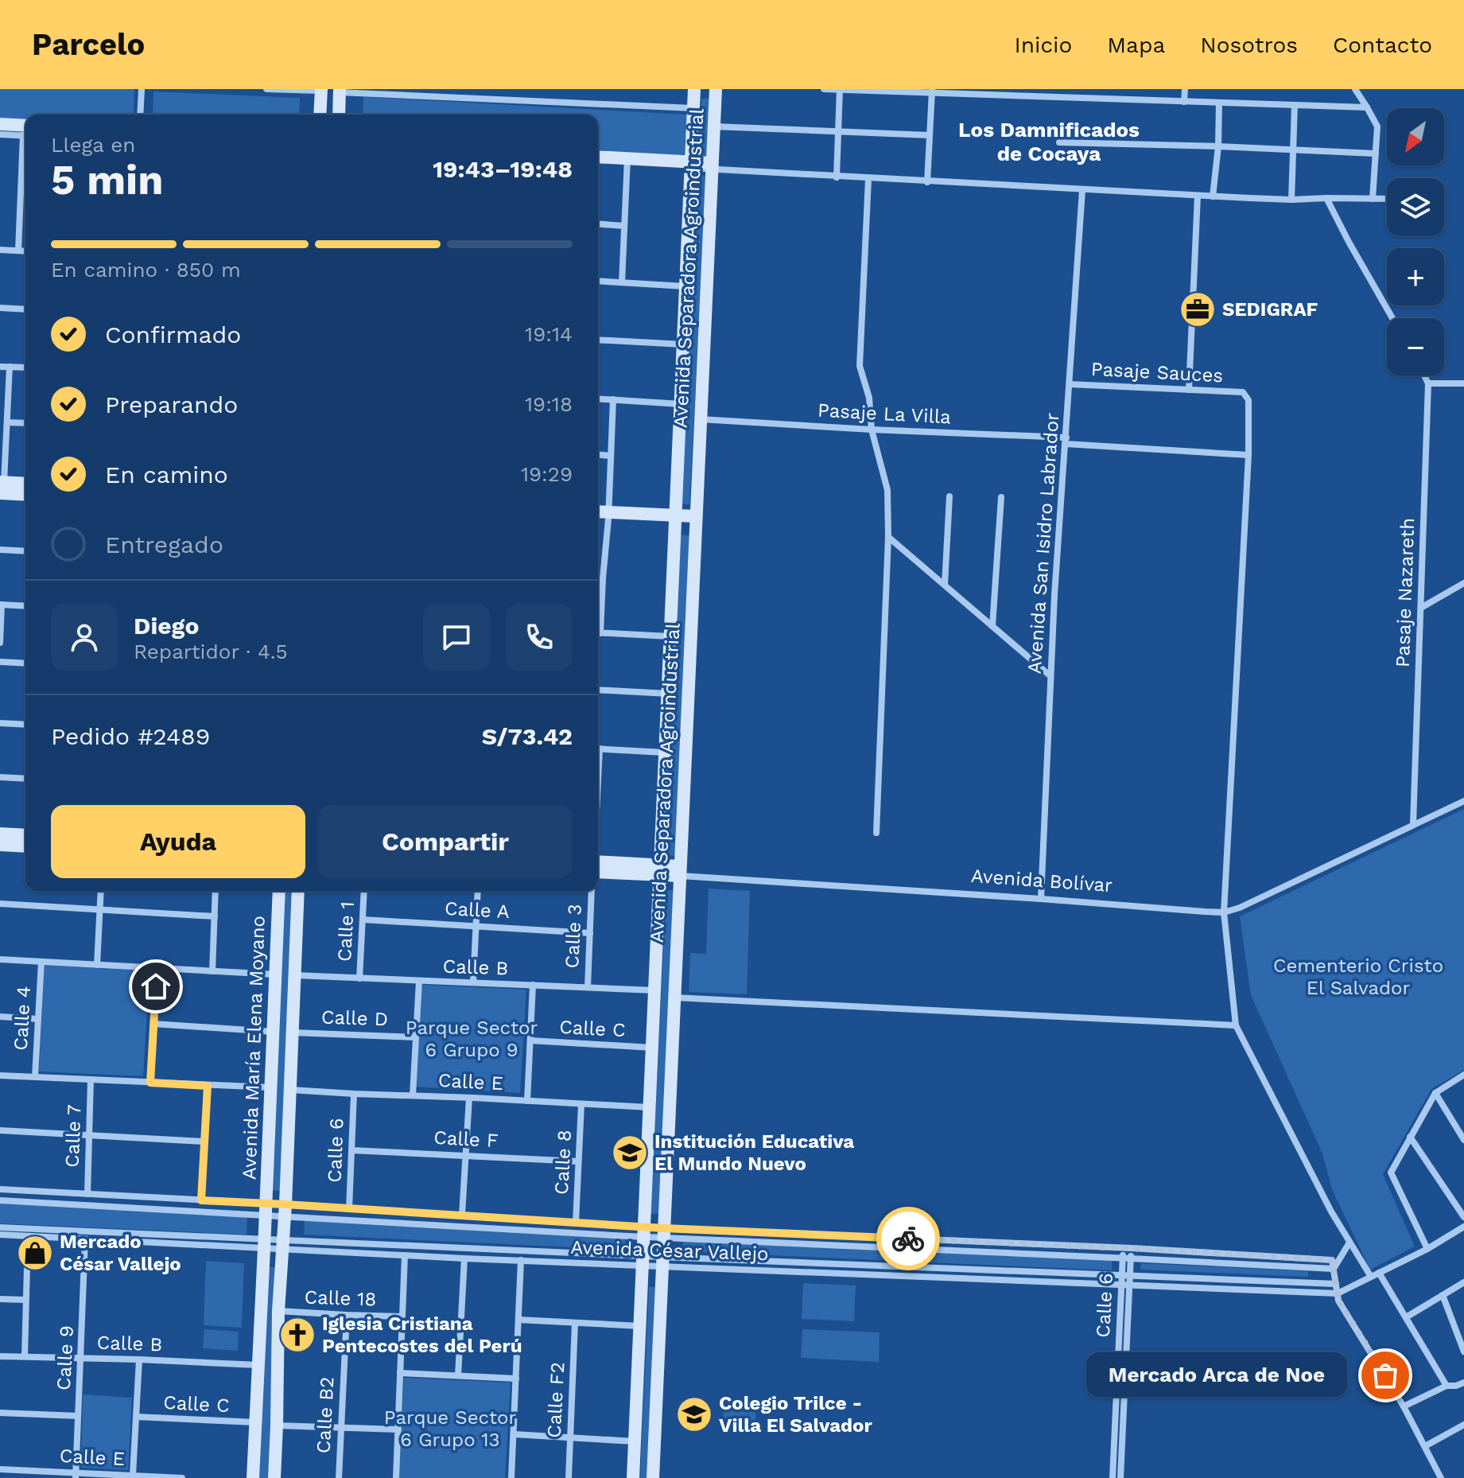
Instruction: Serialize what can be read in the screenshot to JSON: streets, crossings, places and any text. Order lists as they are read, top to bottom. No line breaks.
{"streets":{"street":["Avenida Separadora Agroindustrial","Pasaje Sauces","Pasaje La Villa","Avenida San Isidro Labrador","Pasaje Nazareth","Avenida Bolívar","Calle A","Calle 1","Calle 3","Calle B","Calle 4","Calle D","Calle C","Avenida María Elena Moyano","Calle E","Calle 7","Calle F","Calle 6","Calle 8","Avenida César Vallejo","Calle 18","Calle 9","Calle F2","Calle B2"]},"crossings":[["Avenida Separadora Agroindustrial","Pasaje La Villa"],["Avenida Separadora Agroindustrial","Avenida Bolívar"],["Avenida Separadora Agroindustrial","Calle B"],["Avenida Separadora Agroindustrial","Calle C"],["Avenida Separadora Agroindustrial","Calle E"],["Avenida Separadora Agroindustrial","Avenida César Vallejo"],["Pasaje Sauces","Pasaje La Villa"],["Pasaje Sauces","Avenida San Isidro Labrador"],["Pasaje La Villa","Avenida San Isidro Labrador"],["Avenida San Isidro Labrador","Avenida Bolívar"],["Pasaje Nazareth","Avenida Bolívar"],["Calle A","Calle 1"],["Calle A","Calle 3"],["Calle 1","Calle B"],["Calle 3","Calle B"],["Calle B","Avenida María Elena Moyano"],["Calle B","Calle 9"],["Calle D","Avenida María Elena Moyano"],["Calle C","Avenida María Elena Moyano"],["Avenida María Elena Moyano","Calle E"],["Avenida María Elena Moyano","Avenida César Vallejo"],["Avenida María Elena Moyano","Calle 18"],["Calle E","Calle 6"],["Calle E","Calle 8"],["Calle E","Calle 9"],["Calle 7","Avenida César Vallejo"],["Calle F","Calle 6"],["Calle F","Calle 8"],["Calle 6","Avenida César Vallejo"],["Calle 8","Avenida César Vallejo"],["Avenida César Vallejo","Calle 9"],["Calle 18","Calle B2"]],"districts":["Los Damnificados de Cocaya"],"parks":["Cementerio Cristo El Salvador","Parque Sector 6 Grupo 9","Parque Sector 6 Grupo 13"],"places":{"office":["SEDIGRAF"],"school or university":["Institución Educativa El Mundo Nuevo","Colegio Trilce - Villa El Salvador"],"shop":["Mercado César Vallejo"],"church":["Iglesia Cristiana Pentecostes del Perú"],"other":["Mercado Arca de Noe"]},"north":"bottom left","page":{"header":"Parcelo","nav":["Inicio","Mapa","Nosotros","Contacto"],"map_buttons":["+","−"],"heading":["5 min","Llega en","19:43–19:48"],"panel":["Diego","Repartidor · 4.5","Pedido #2489","S/73.42"],"bar":"En camino · 850 m","list":[["Confirmado","19:14"],["Preparando","19:18"],["En camino","19:29"],"Entregado"],"buttons":["Ayuda","Compartir"],"bubble":"Mercado Arca de Noe"}}
